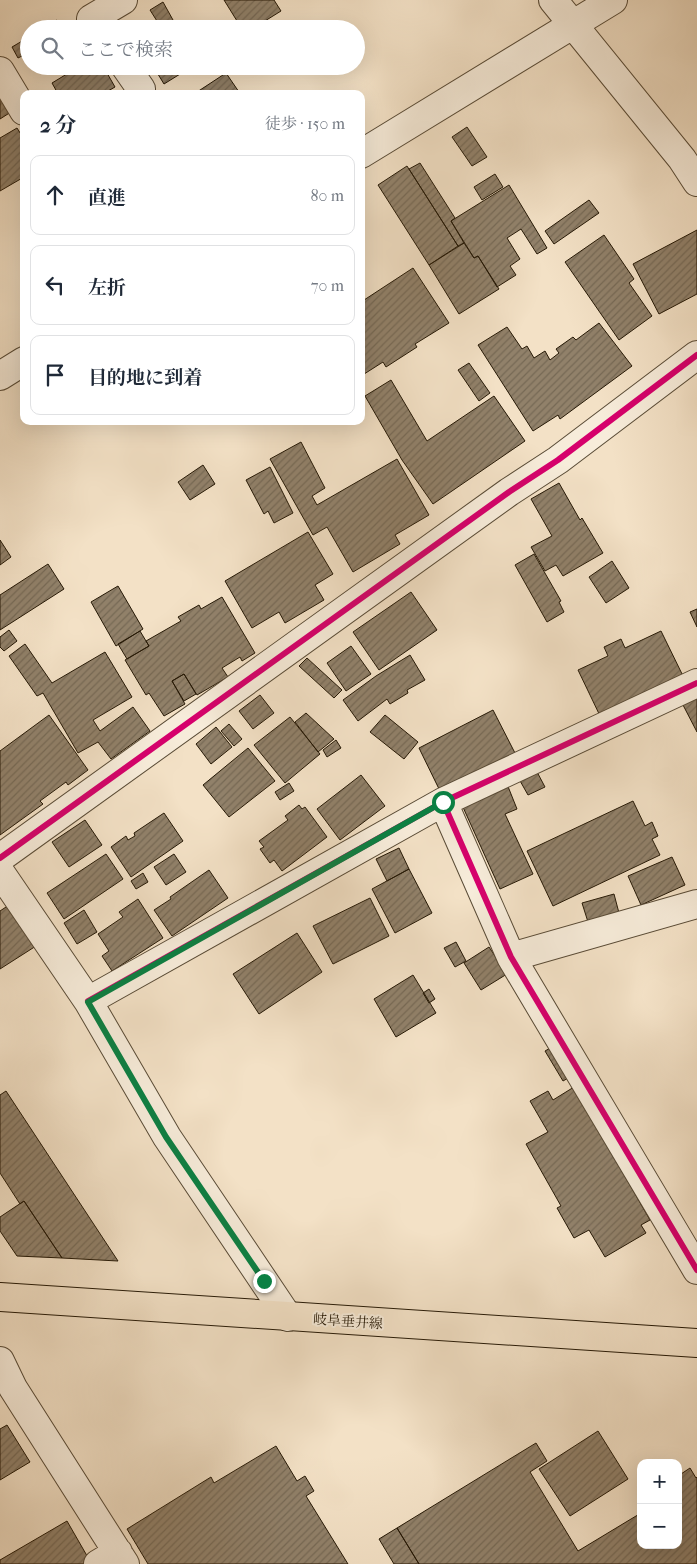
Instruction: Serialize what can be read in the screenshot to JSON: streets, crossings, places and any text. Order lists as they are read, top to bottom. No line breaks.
{"streets":{"main road":["岐阜垂井線"]},"page":{"search":"ここで検索","heading":["2 分","徒歩 · 150 m"],"list":[["直進","80 m"],["左折","70 m"],"目的地に到着"],"map_buttons":["+","−"]}}
